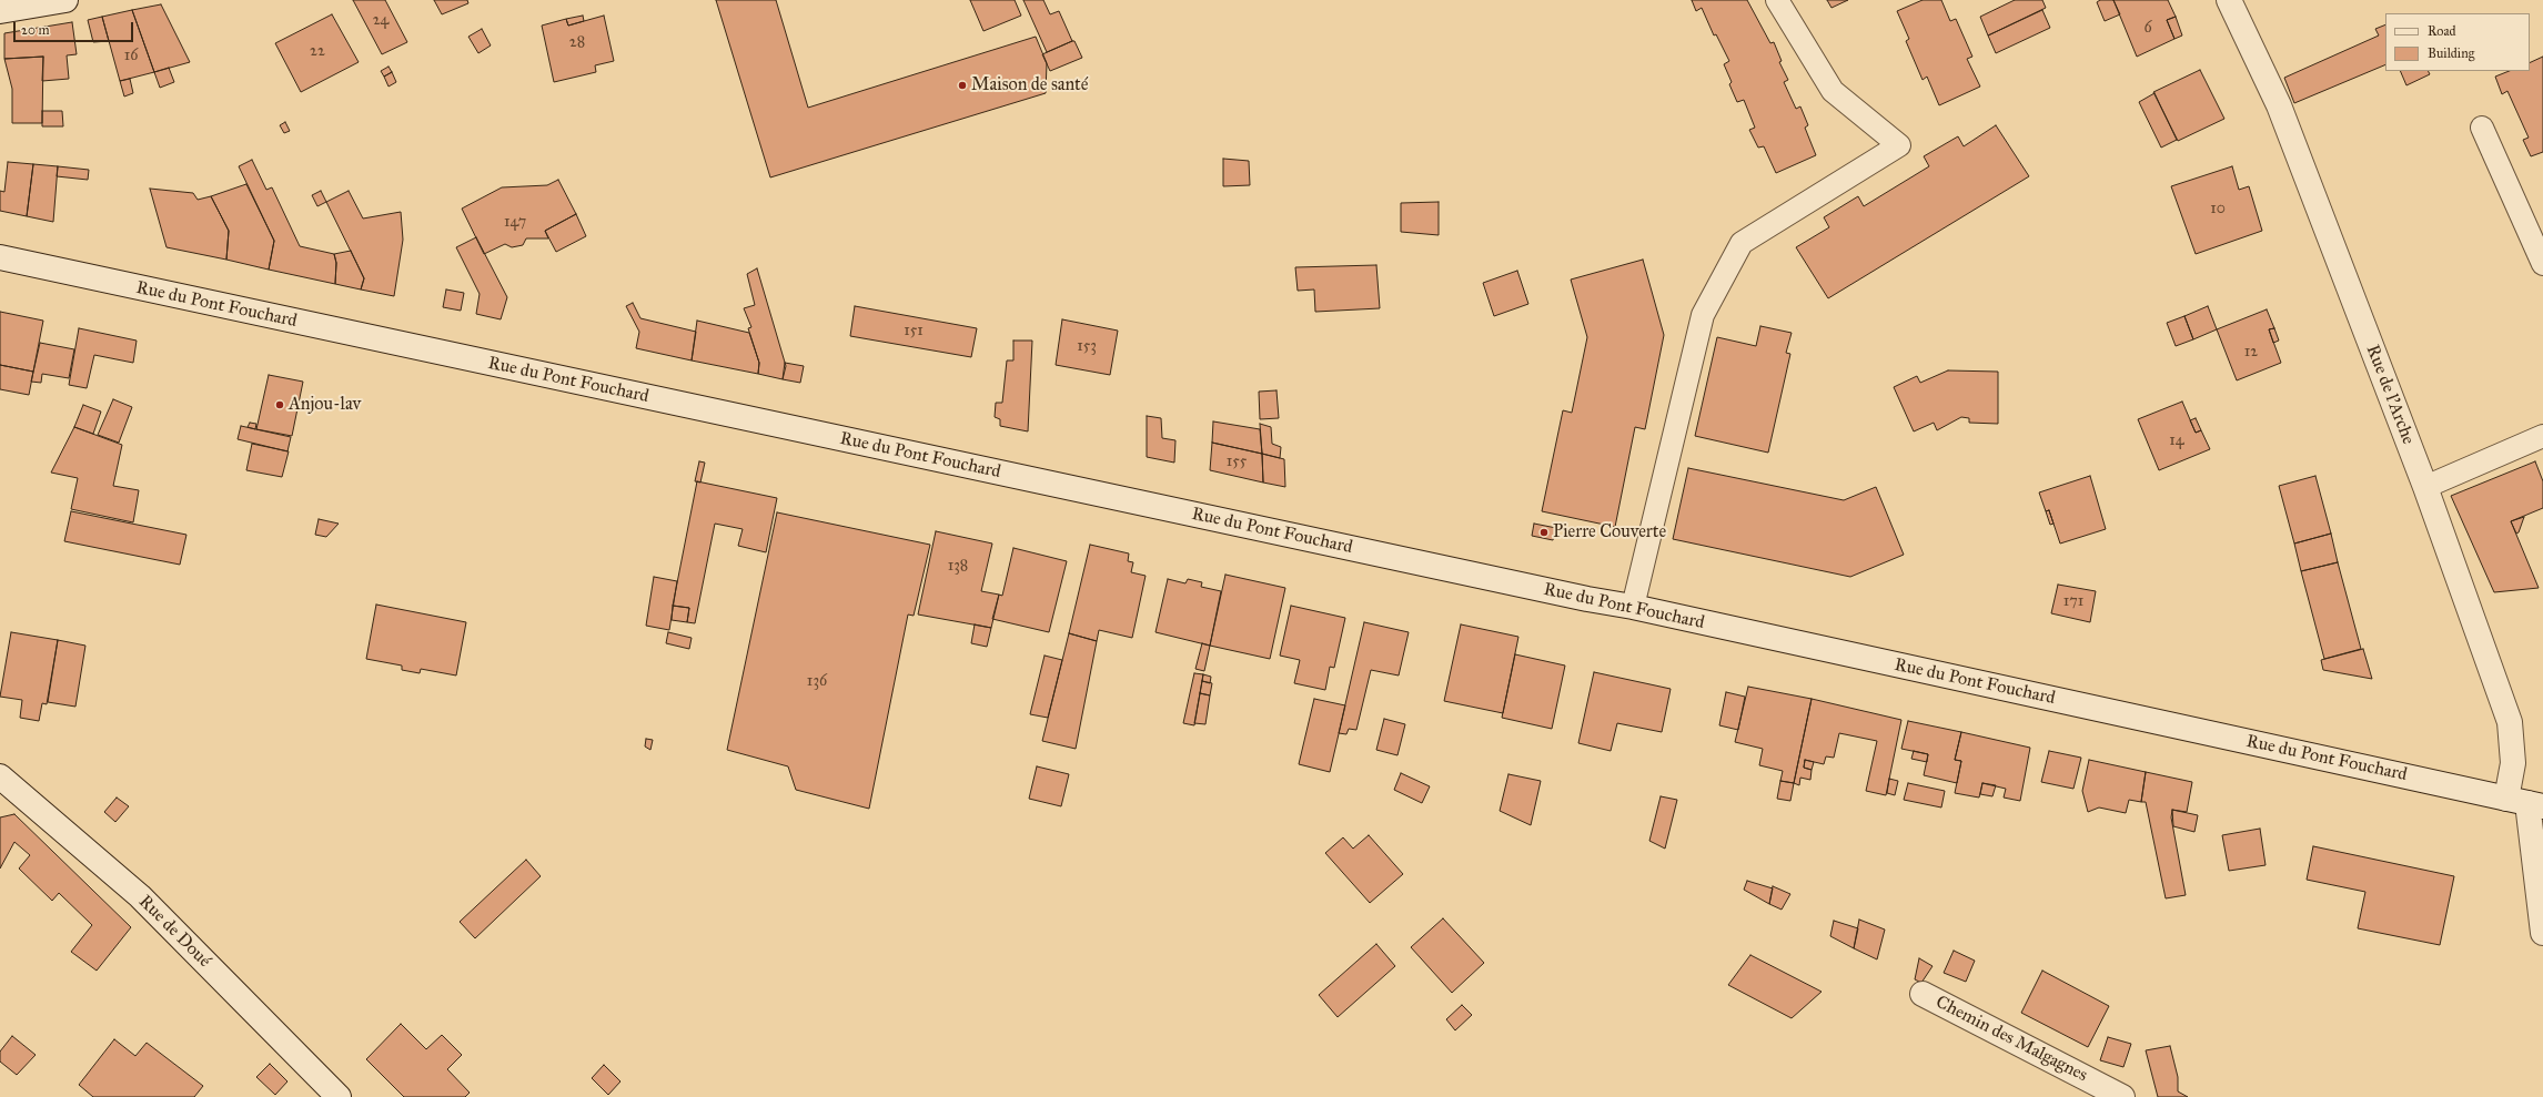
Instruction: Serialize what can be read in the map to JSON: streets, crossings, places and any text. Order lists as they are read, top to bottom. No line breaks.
{"streets":{"main road":["Rue du Pont Fouchard","Rue de l'Arche","Rue de Doué","Chemin des Malgagnes"]},"crossings":[["Rue du Pont Fouchard","Rue de l'Arche"]],"places":["Maison de santé","Anjou-lav","Pierre Couverte"],"house_numbers":["24","6","28","22","16","10","147","151","153","12","14","155","138","171","136"],"legend":["Road","Building"],"scale_bar":"20 m"}
